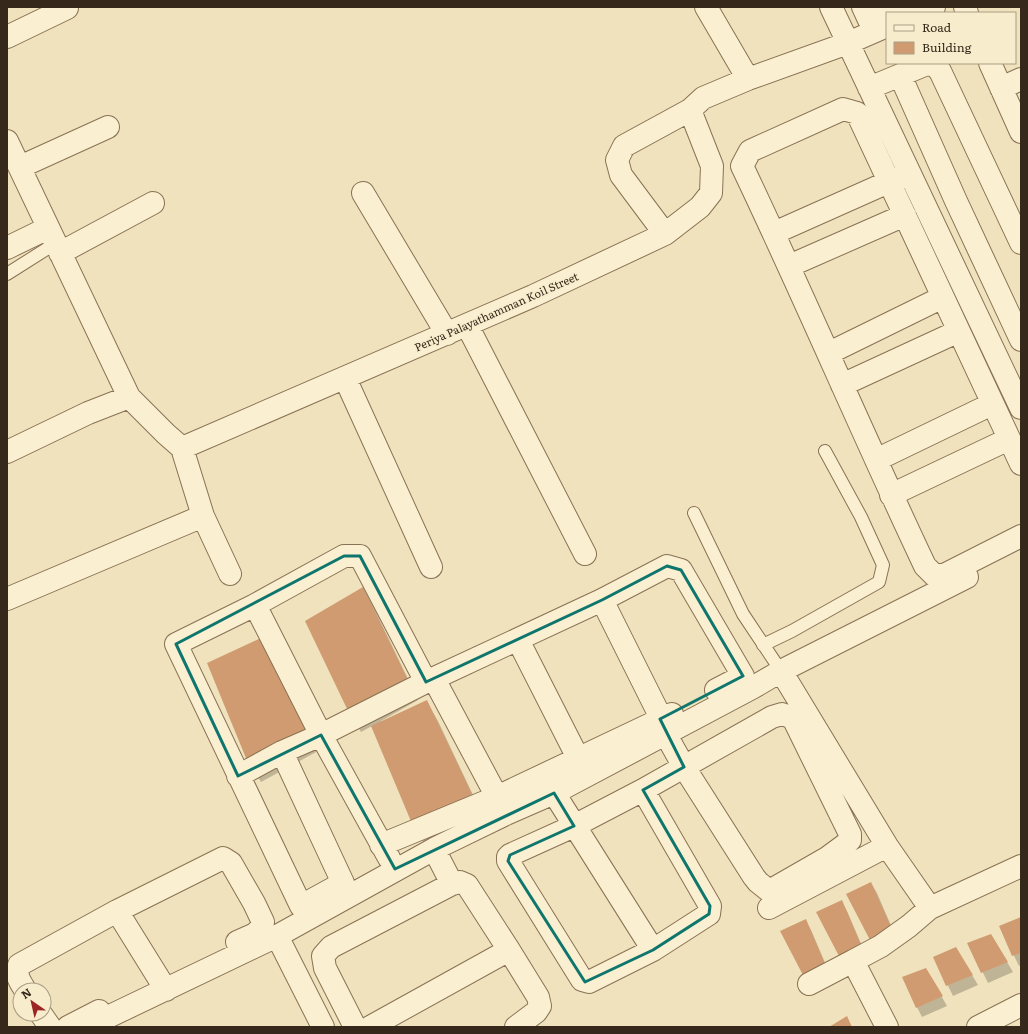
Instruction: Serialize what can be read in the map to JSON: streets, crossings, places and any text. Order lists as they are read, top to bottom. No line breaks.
{"streets":{"street":["Periya Palayathamman Koil Street"]},"legend":["Road","Building"],"north":"top left"}
